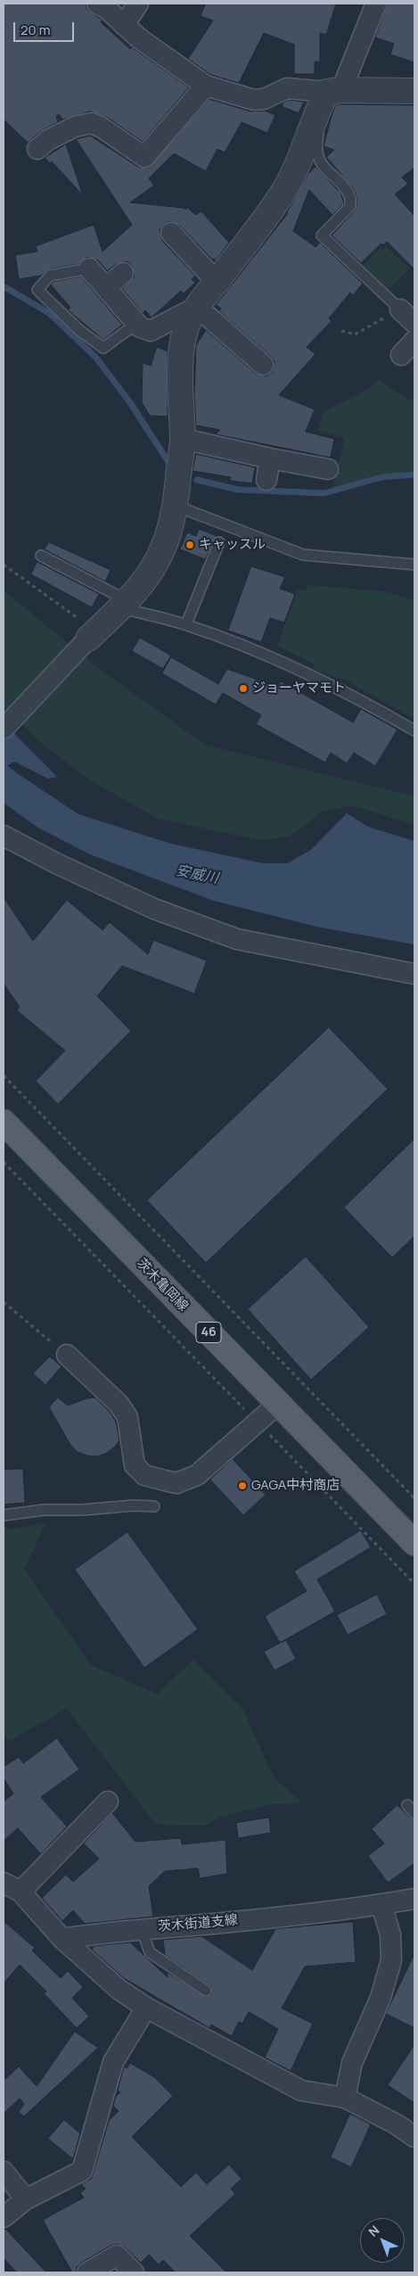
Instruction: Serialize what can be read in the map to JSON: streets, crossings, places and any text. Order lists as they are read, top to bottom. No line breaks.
{"streets":{"main road":["茨木亀岡線","46"],"street":["茨木街道支線"]},"water":["安威川"],"places":["キャッスル","ジョーヤマモト","GAGA中村商店"],"scale_bar":"20 m","north":"top left"}
